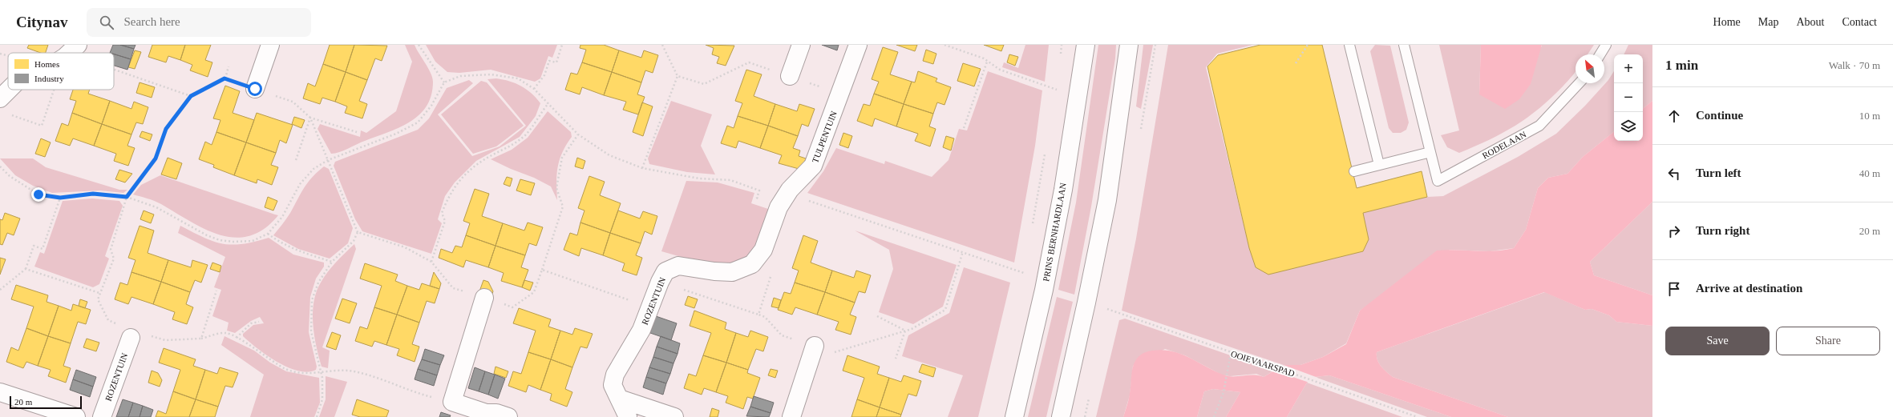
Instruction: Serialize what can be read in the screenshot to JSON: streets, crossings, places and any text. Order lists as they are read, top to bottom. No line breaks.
{"streets":{"street":["TULPENTUIN","PRINS BERNHARDLAAN","ROZENTUIN"],"lane":["RODELAAN"],"path":["OOIEVAARSPAD"]},"crossings":[["TULPENTUIN","ROZENTUIN"]],"legend":["Homes","Industry"],"scale_bar":"20 m","north":"top left","page":{"header":"Citynav","search":"Search here","nav":["Home","Map","About","Contact"],"heading":["1 min","Walk · 70 m"],"map_buttons":["+","−"],"list":[["Continue","10 m"],["Turn left","40 m"],["Turn right","20 m"],"Arrive at destination"],"buttons":["Save","Share"],"scale":"20 m"}}
